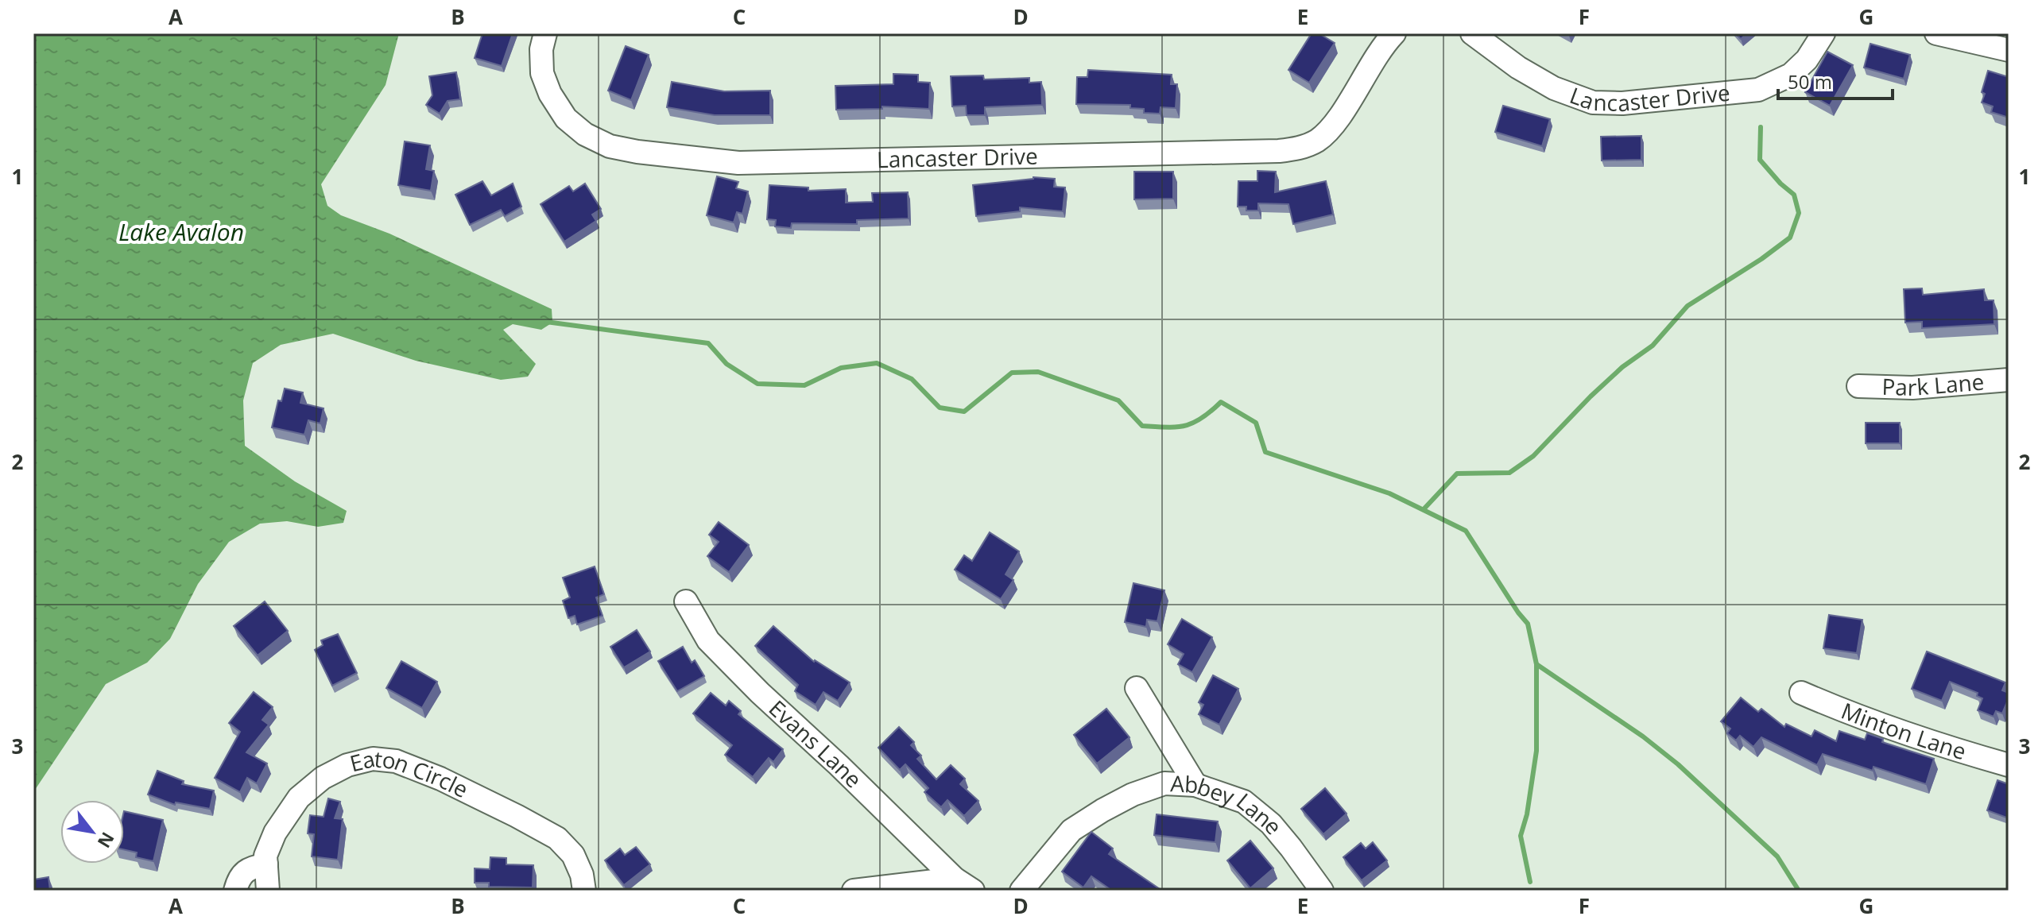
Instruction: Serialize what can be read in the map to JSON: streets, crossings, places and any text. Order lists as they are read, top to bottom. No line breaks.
{"streets":{"street":["Lancaster Drive","Park Lane","Minton Lane","Evans Lane","Eaton Circle","Abbey Lane"]},"water":["Lake Avalon"],"scale_bar":"50 m","north":"bottom right","grid":{"columns":["A","B","C","D","E","F","G"],"rows":["1","2","3"]}}
